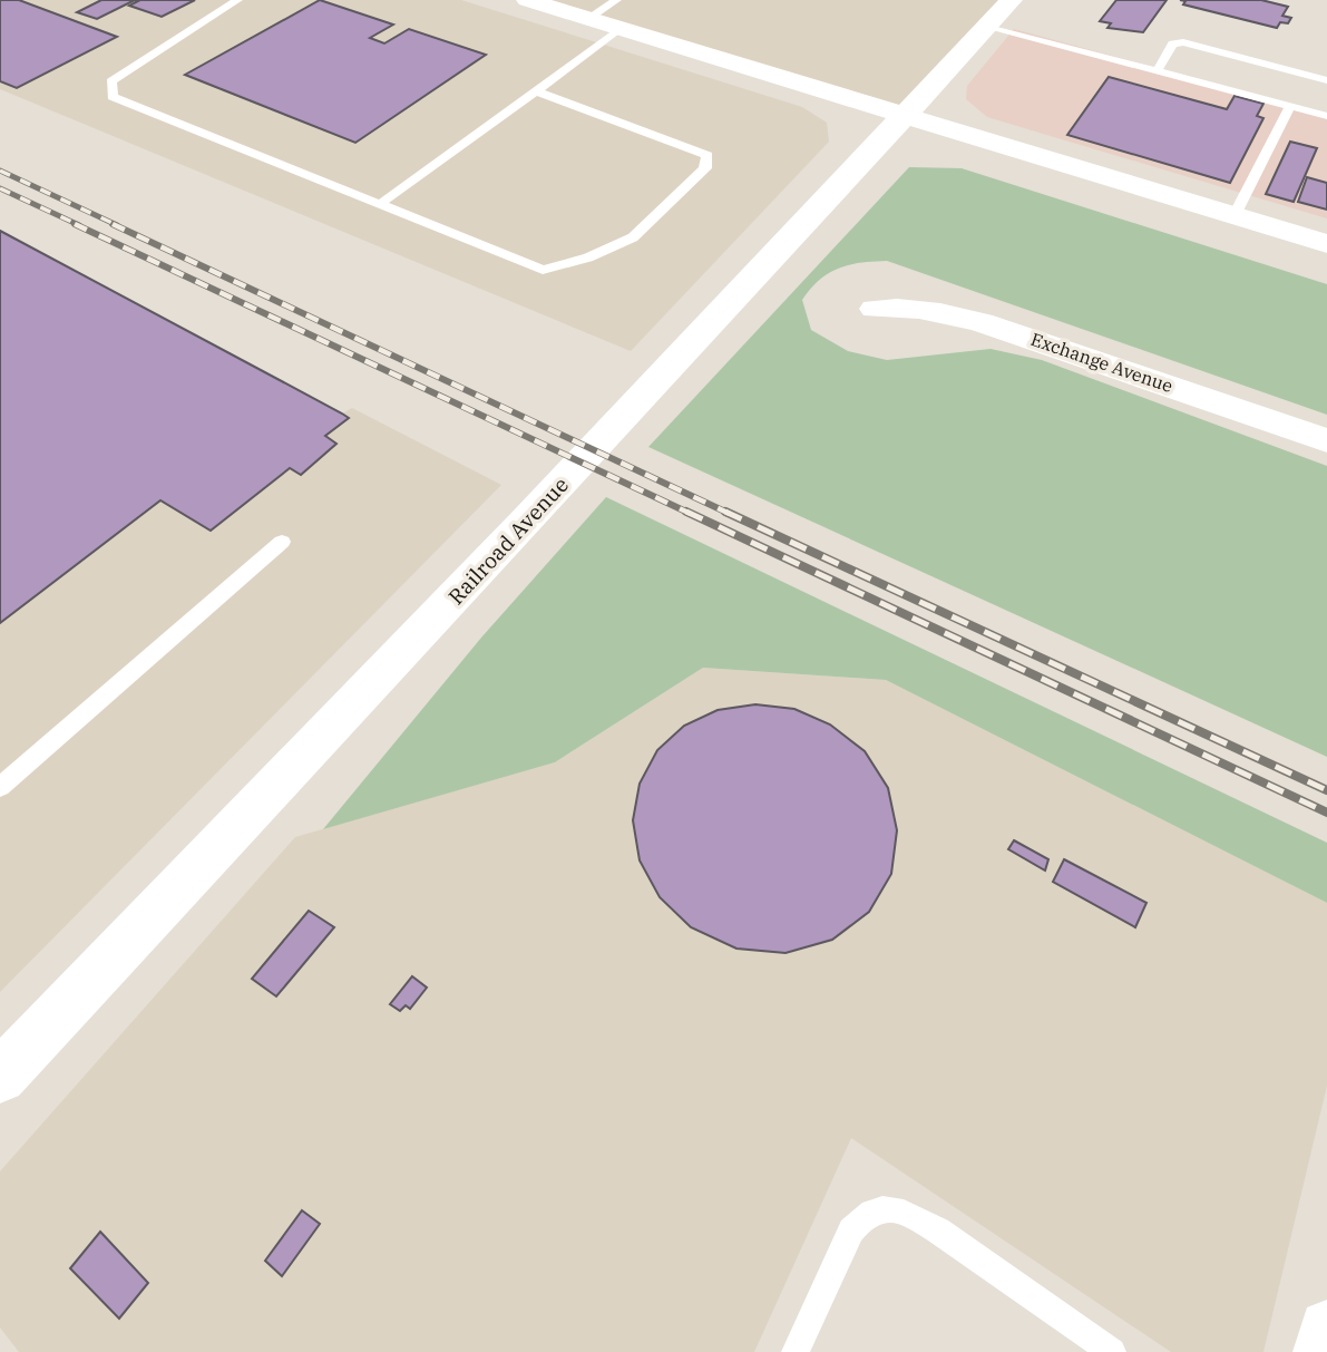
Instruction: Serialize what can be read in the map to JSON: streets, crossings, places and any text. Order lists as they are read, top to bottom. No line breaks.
{"streets":{"street":["Exchange Avenue","Railroad Avenue"]}}
